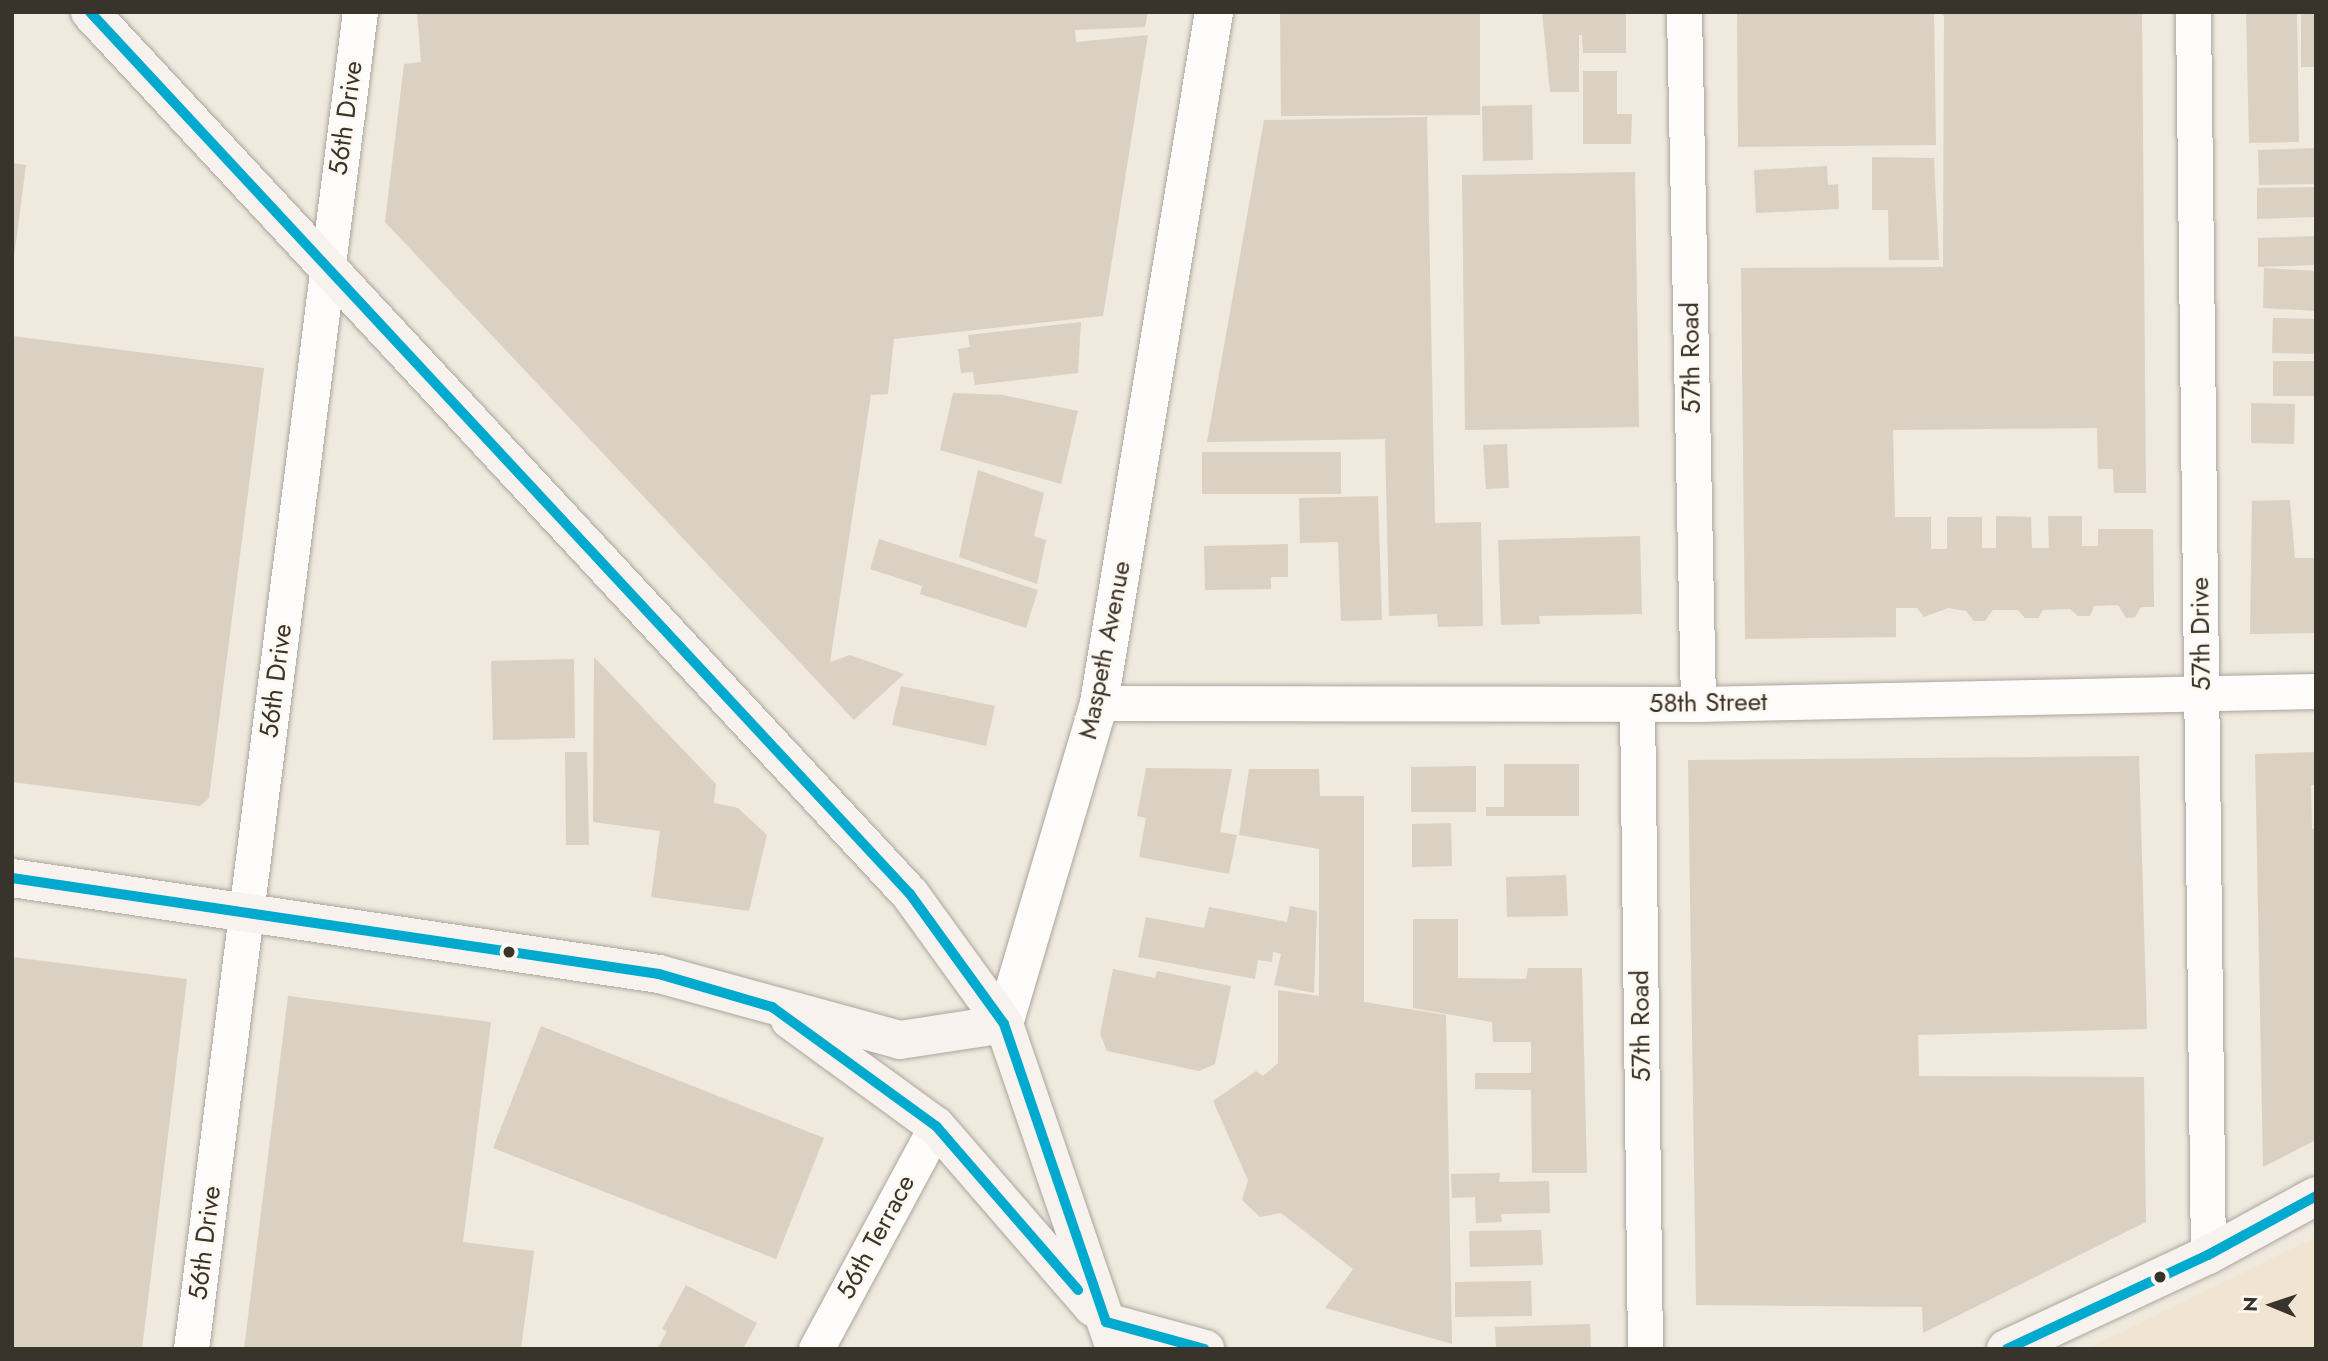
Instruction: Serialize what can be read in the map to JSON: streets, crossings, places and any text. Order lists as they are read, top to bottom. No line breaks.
{"streets":{"street":["56th Drive","57th Road","57th Drive","Maspeth Avenue","58th Street","56th Terrace"]},"crossings":[["57th Road","58th Street"],["57th Drive","58th Street"],["Maspeth Avenue","58th Street"]],"north":"left"}
